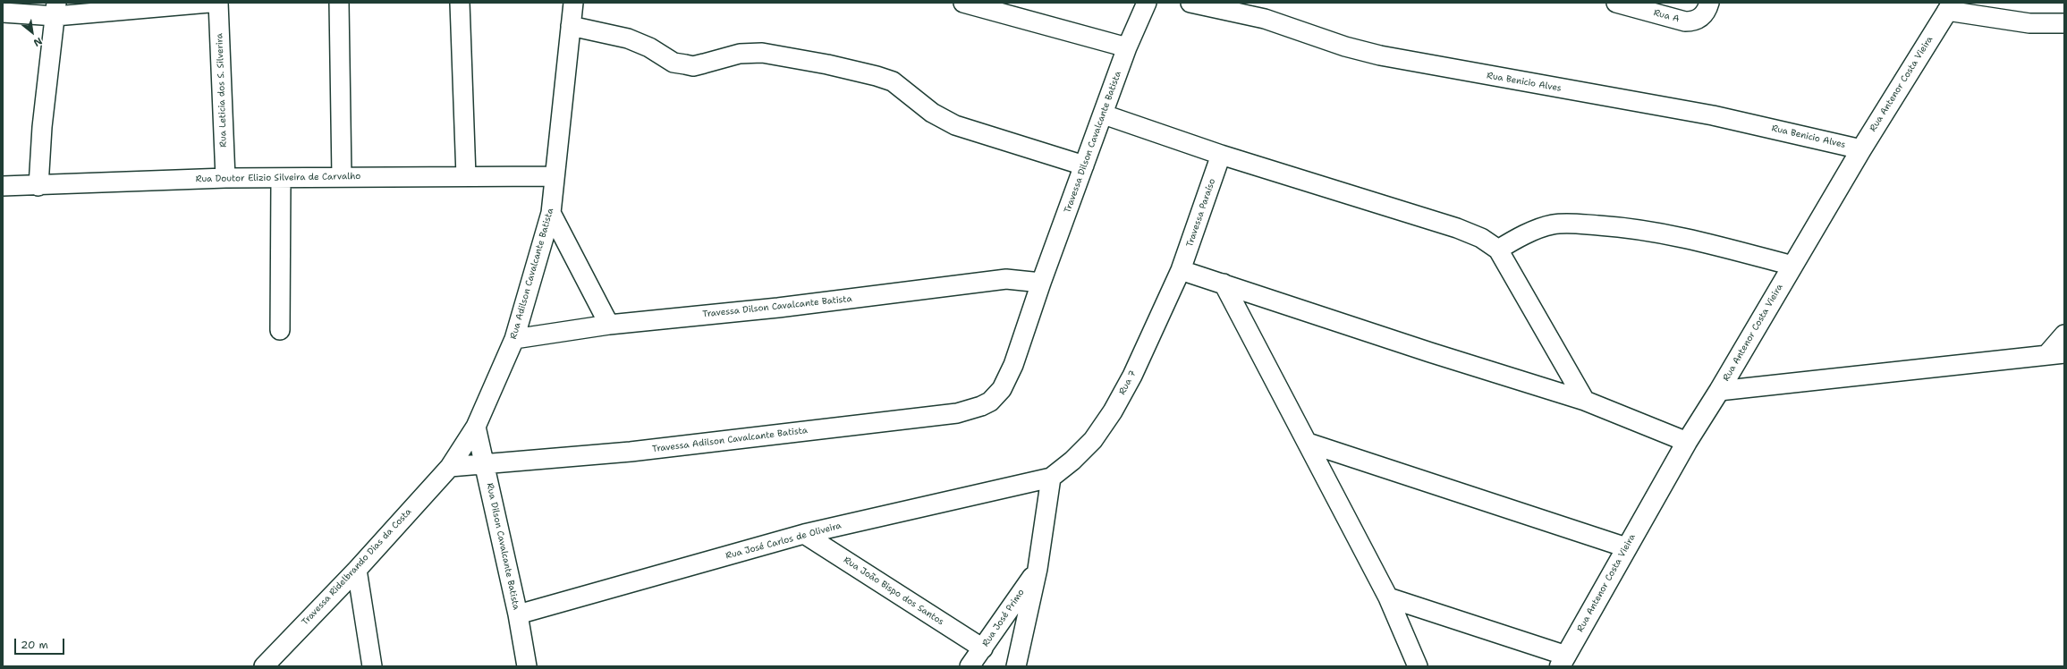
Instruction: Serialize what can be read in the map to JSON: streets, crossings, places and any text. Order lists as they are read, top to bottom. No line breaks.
{"streets":{"main road":["Rua Antenor Costa Vieira"],"street":["Rua A","Rua Benicio Alves","Rua Leticia dos S. Silverira","Travessa Dilson Cavalcante Batista","Rua Doutor Elizio Silveira de Carvalho","Travessa Paraíso","Rua Adilson Cavalcante Batista","Rua 7","Travessa Adilson Cavalcante Batista","Rua José Carlos de Oliveira","Rua Dilson Cavalcante Batista","Travessa Ridelbrando Dias da Costa","Rua João Bispo dos Santos","Rua José Primo"]},"crossings":[["Rua Benicio Alves","Rua Antenor Costa Vieira"],["Rua Leticia dos S. Silverira","Rua Doutor Elizio Silveira de Carvalho"],["Travessa Dilson Cavalcante Batista","Rua Adilson Cavalcante Batista"],["Travessa Dilson Cavalcante Batista","Travessa Adilson Cavalcante Batista"],["Rua Doutor Elizio Silveira de Carvalho","Rua Adilson Cavalcante Batista"],["Travessa Paraíso","Rua 7"],["Rua Adilson Cavalcante Batista","Travessa Adilson Cavalcante Batista"],["Rua Adilson Cavalcante Batista","Rua Dilson Cavalcante Batista"],["Rua Adilson Cavalcante Batista","Travessa Ridelbrando Dias da Costa"],["Rua 7","Rua José Carlos de Oliveira"],["Travessa Adilson Cavalcante Batista","Rua Dilson Cavalcante Batista"],["Travessa Adilson Cavalcante Batista","Travessa Ridelbrando Dias da Costa"],["Rua José Carlos de Oliveira","Rua Dilson Cavalcante Batista"],["Rua José Carlos de Oliveira","Rua João Bispo dos Santos"],["Rua João Bispo dos Santos","Rua José Primo"]],"scale_bar":"20 m","north":"bottom right"}
